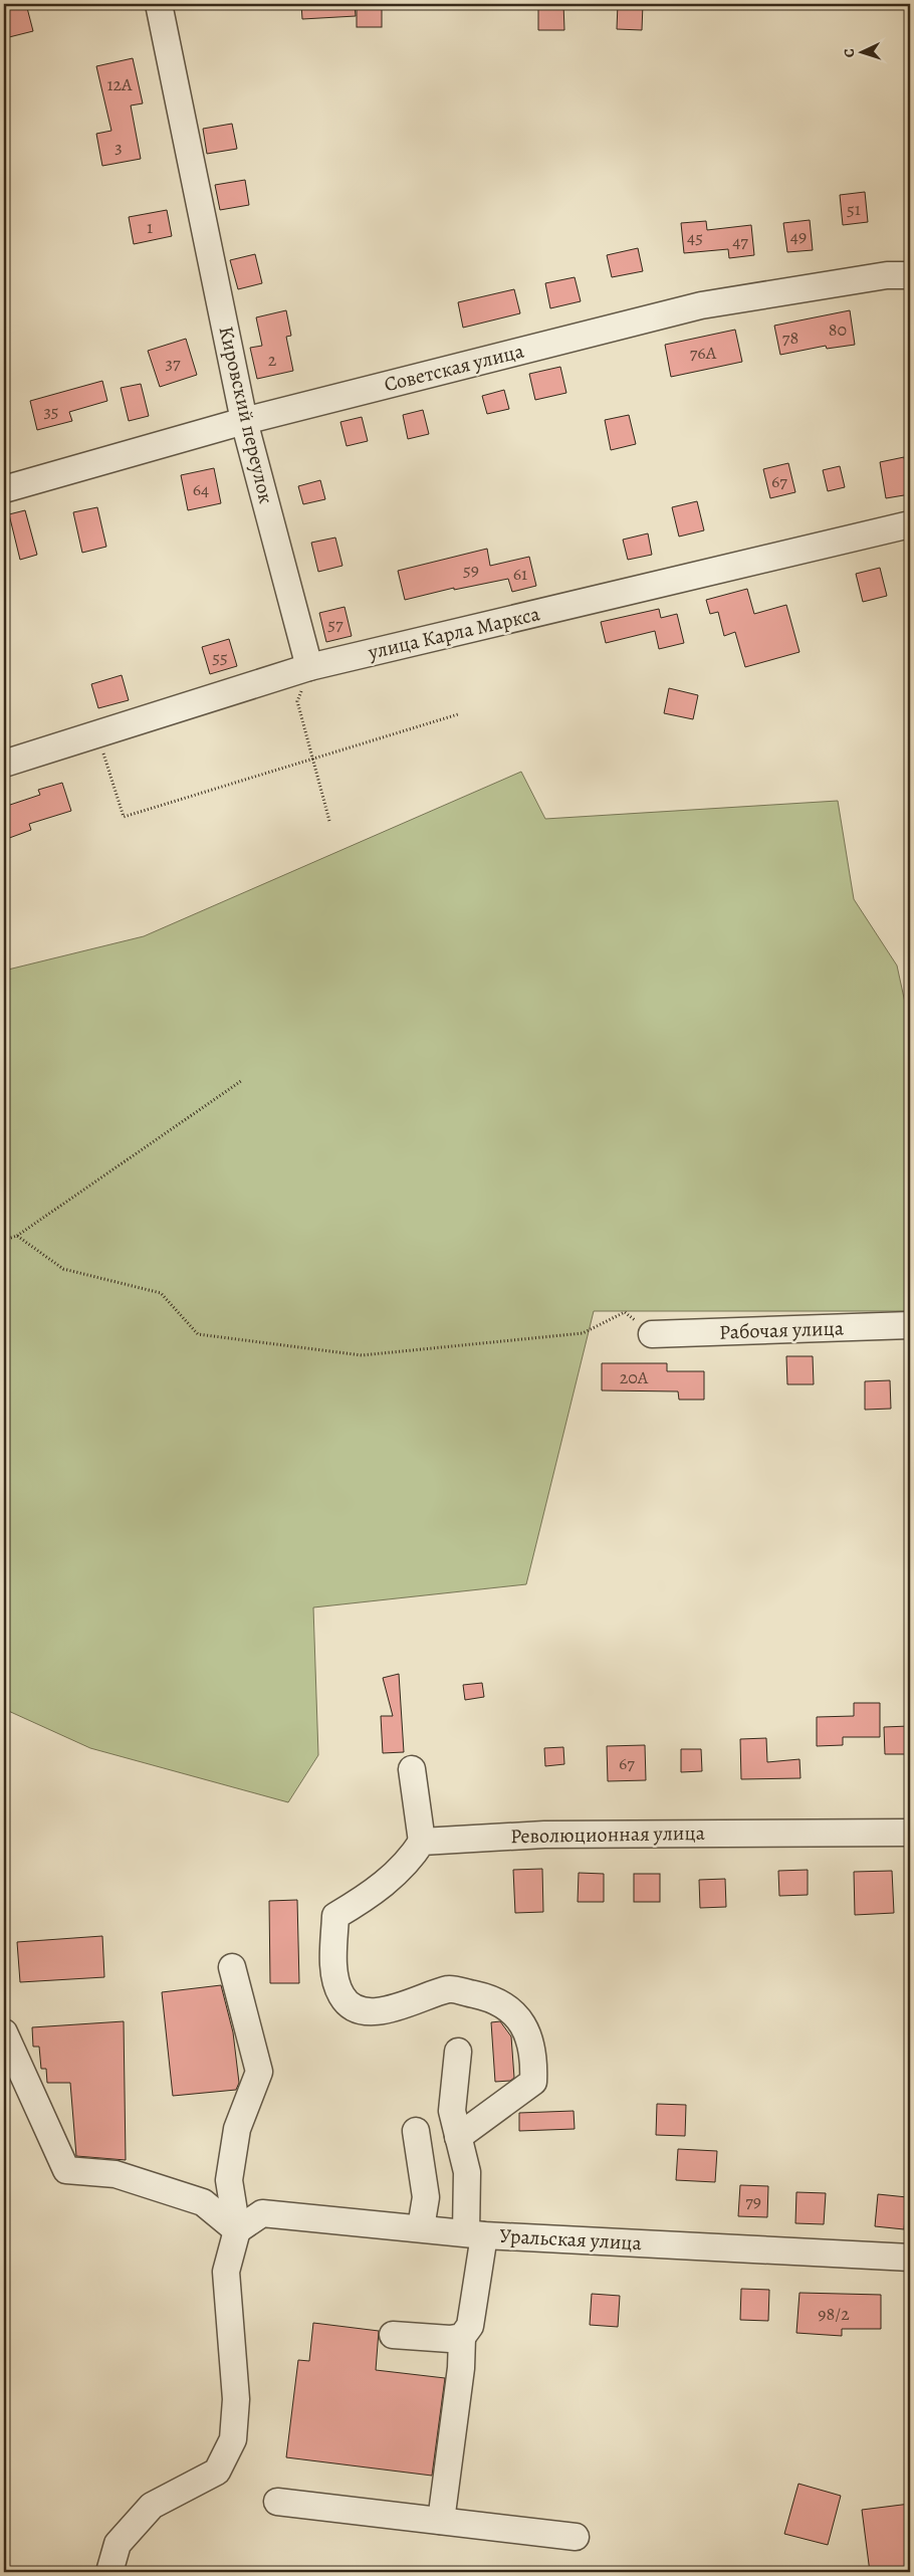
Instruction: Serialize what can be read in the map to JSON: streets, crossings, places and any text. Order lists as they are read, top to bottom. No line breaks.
{"streets":{"street":["Советская улица","Кировский переулок","улица Карла Маркса","Рабочая улица","Революционная улица","Уральская улица"]},"crossings":[["Советская улица","Кировский переулок"],["Кировский переулок","улица Карла Маркса"]],"house_numbers":["12А","3","51","1","49","45","47","80","78","76А","2","37","35","67","64","59","61","57","55","20А","67","79","98/2"],"north":"left"}
